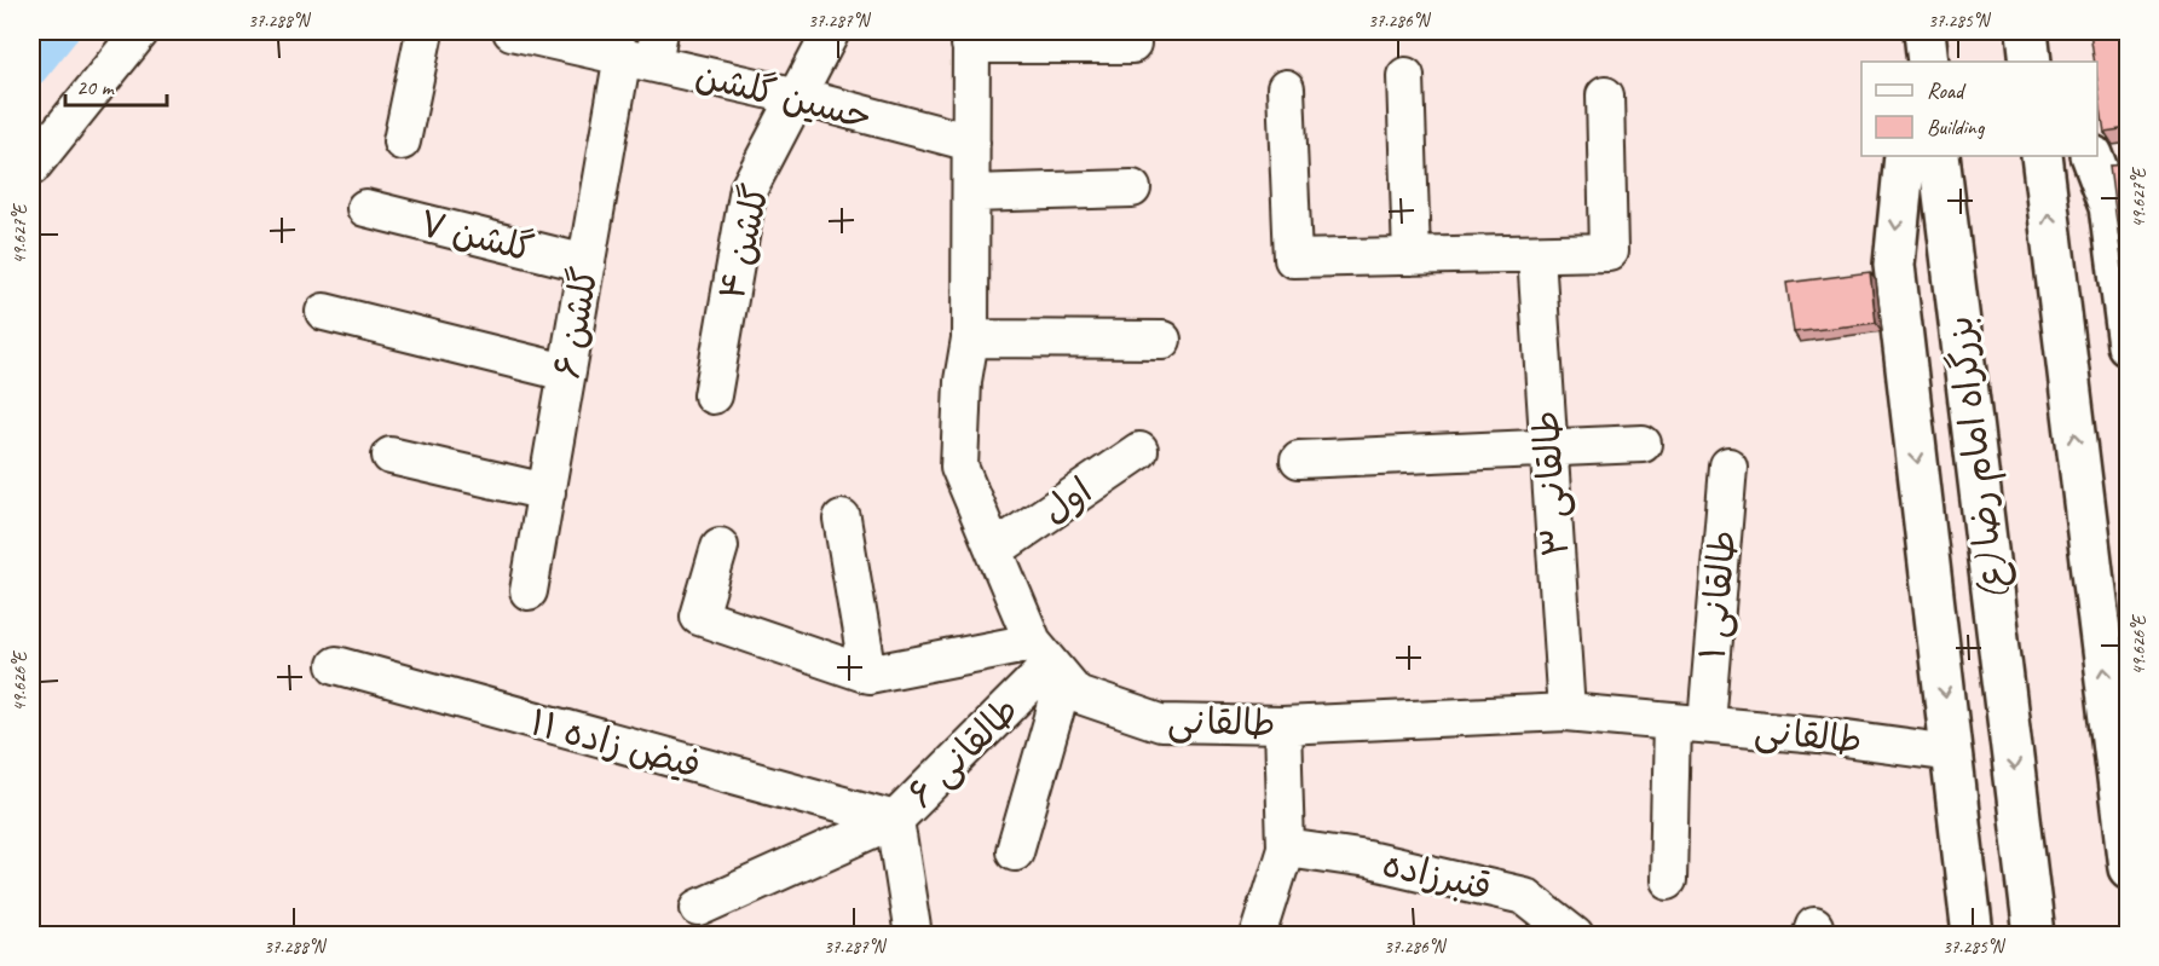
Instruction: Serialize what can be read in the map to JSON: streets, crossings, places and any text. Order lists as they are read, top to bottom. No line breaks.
{"streets":{"main road":["بزرگراه امام رضا (ع)"],"street":["حسین گلشن","گلشن ۷","گلشن ۴","گلشن ۶","طالقانی ۳","اول","طالقانی ۱","طالقانی","فیض زاده ۱۱","طالقانی ۶","قنبرزاده"]},"crossings":[["حسین گلشن","گلشن ۴"],["حسین گلشن","گلشن ۶"],["گلشن ۷","گلشن ۶"],["بزرگراه امام رضا (ع)","طالقانی"],["طالقانی ۳","طالقانی"],["طالقانی ۱","طالقانی"],["طالقانی","طالقانی ۶"],["فیض زاده ۱۱","طالقانی ۶"]],"legend":["Road","Building"],"scale_bar":"20 m","coordinates":["37.288°N","37.287°N","37.286°N","37.285°N","49.627°E","49.626°E"]}
